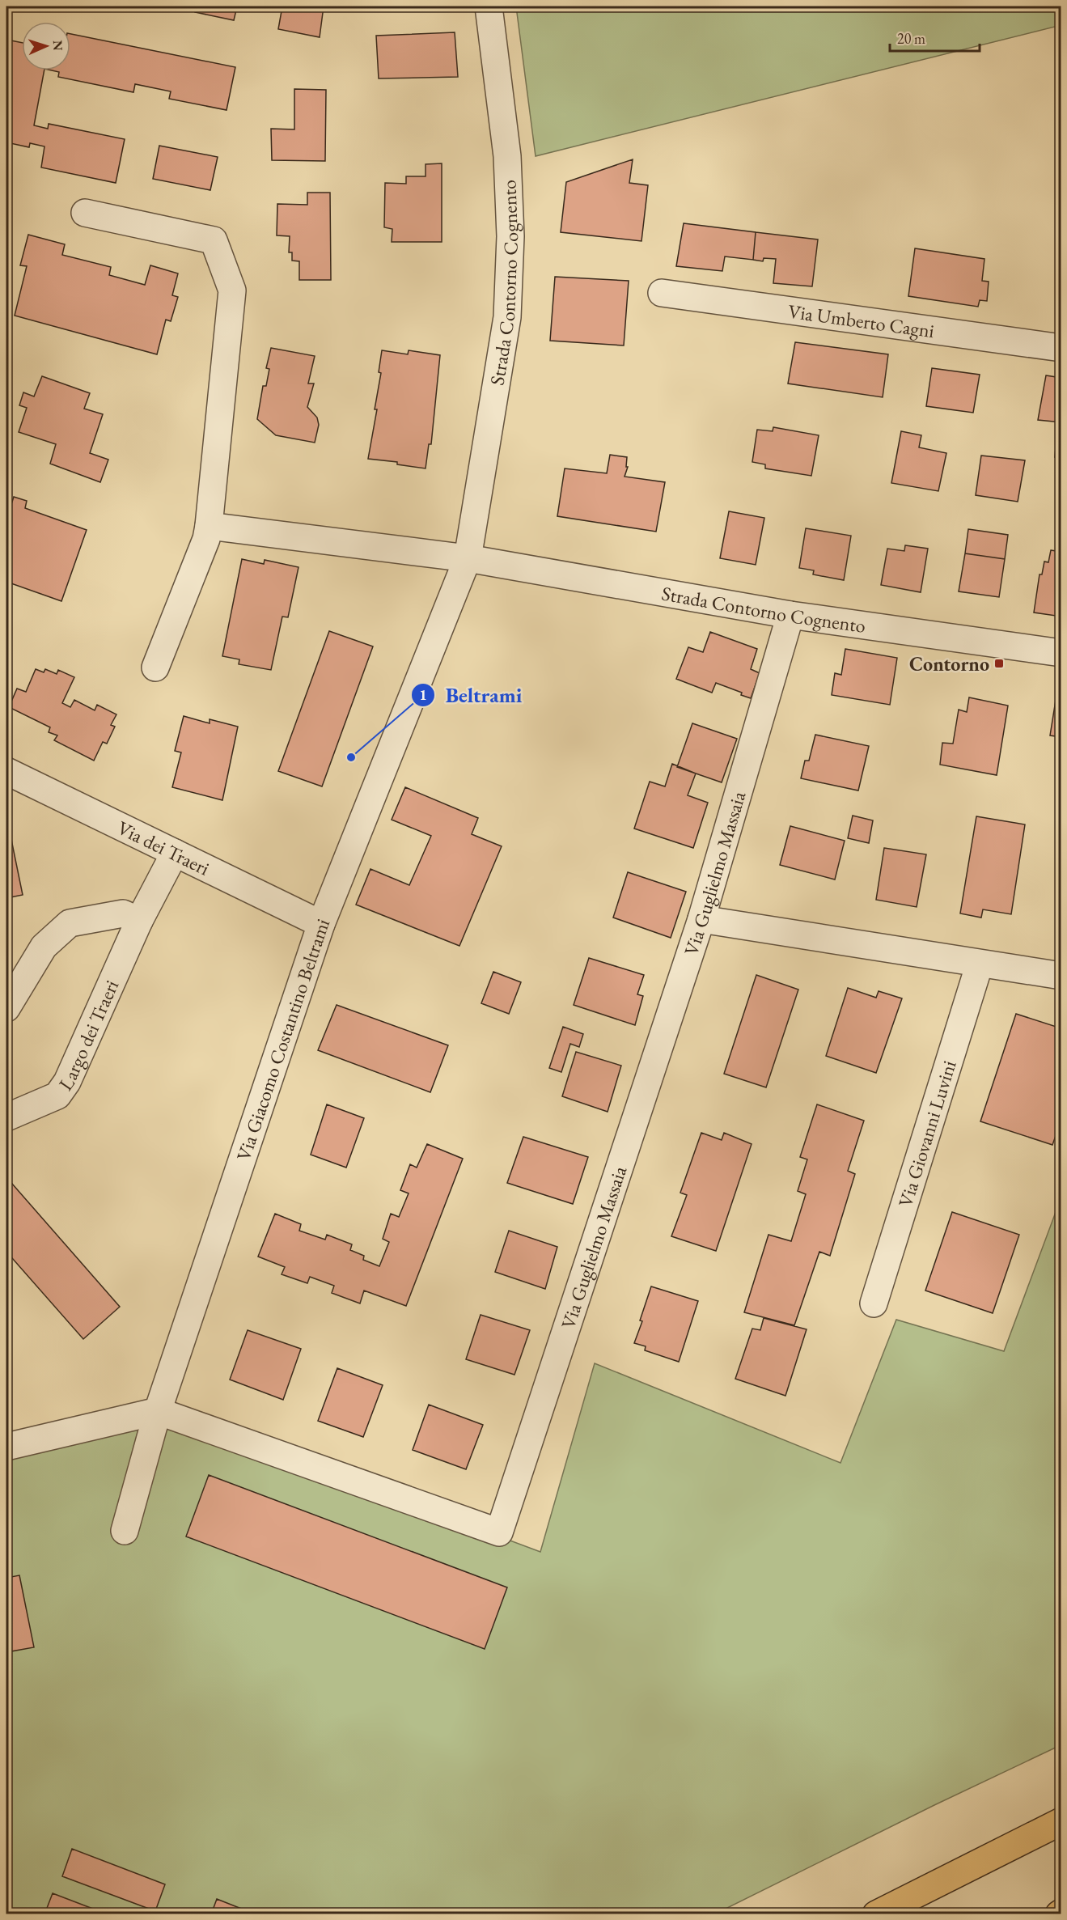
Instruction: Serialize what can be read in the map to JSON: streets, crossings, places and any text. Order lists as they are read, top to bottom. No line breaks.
{"streets":{"street":["Strada Contorno Cognento","Via Umberto Cagni","Via dei Traeri","Via Guglielmo Massaia","Largo dei Traeri","Via Giacomo Costantino Beltrami","Via Giovanni Luvini"]},"crossings":[["Strada Contorno Cognento","Via Guglielmo Massaia"],["Strada Contorno Cognento","Via Giacomo Costantino Beltrami"],["Via dei Traeri","Largo dei Traeri"],["Via dei Traeri","Via Giacomo Costantino Beltrami"],["Via Guglielmo Massaia","Via Giacomo Costantino Beltrami"]],"places":{"transit":["Contorno"],"other":["Beltrami"]},"scale_bar":"20 m","north":"right"}
